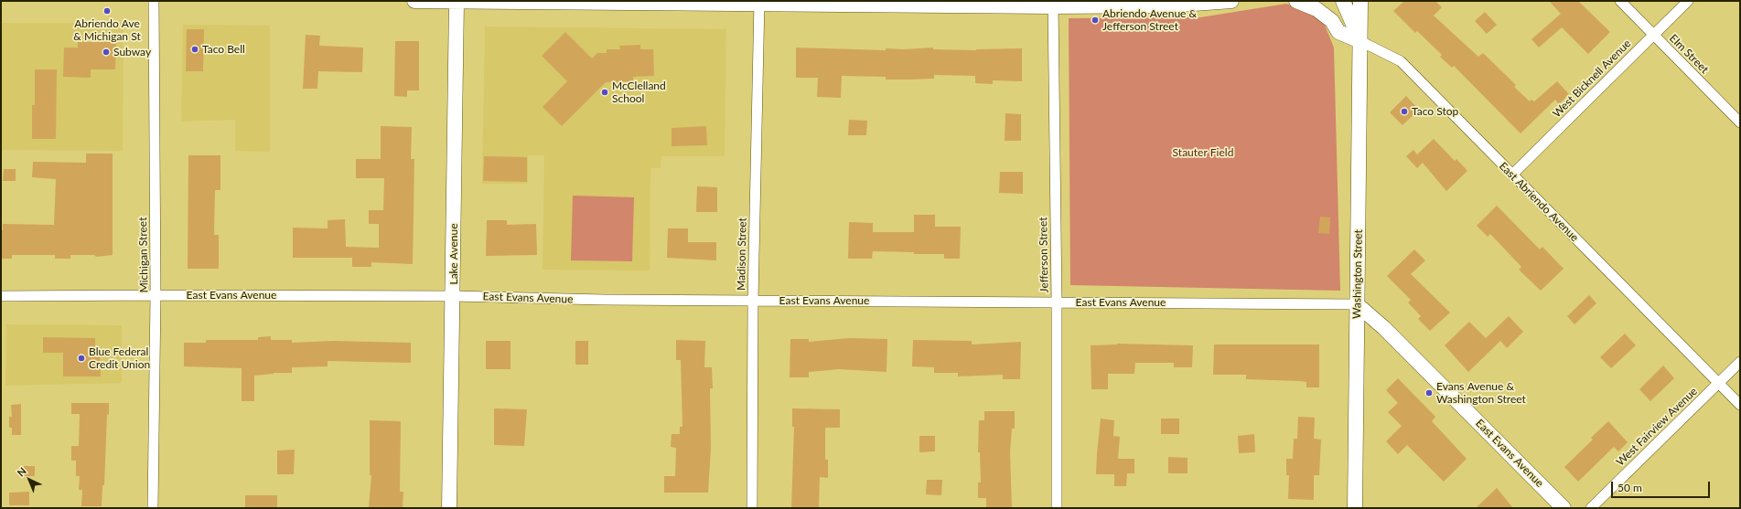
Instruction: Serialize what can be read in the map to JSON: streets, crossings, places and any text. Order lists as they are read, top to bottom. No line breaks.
{"streets":{"street":["Elm Street","West Bicknell Avenue","East Abriendo Avenue","Lake Avenue","Madison Street","Michigan Street","Jefferson Street","Washington Street","East Evans Avenue","West Fairview Avenue"]},"crossings":[["Elm Street","West Bicknell Avenue"],["West Bicknell Avenue","East Abriendo Avenue"],["East Abriendo Avenue","Washington Street"],["East Abriendo Avenue","West Fairview Avenue"],["Lake Avenue","East Evans Avenue"],["Madison Street","East Evans Avenue"],["Michigan Street","East Evans Avenue"],["Jefferson Street","East Evans Avenue"],["Washington Street","East Evans Avenue"]],"parks":["Stauter Field"],"places":["Abriendo Ave & Michigan St","Abriendo Avenue & Jefferson Street","Taco Bell","Subway","McClelland School","Taco Stop","Blue Federal Credit Union","Evans Avenue & Washington Street"],"scale_bar":"50 m","north":"top left"}
